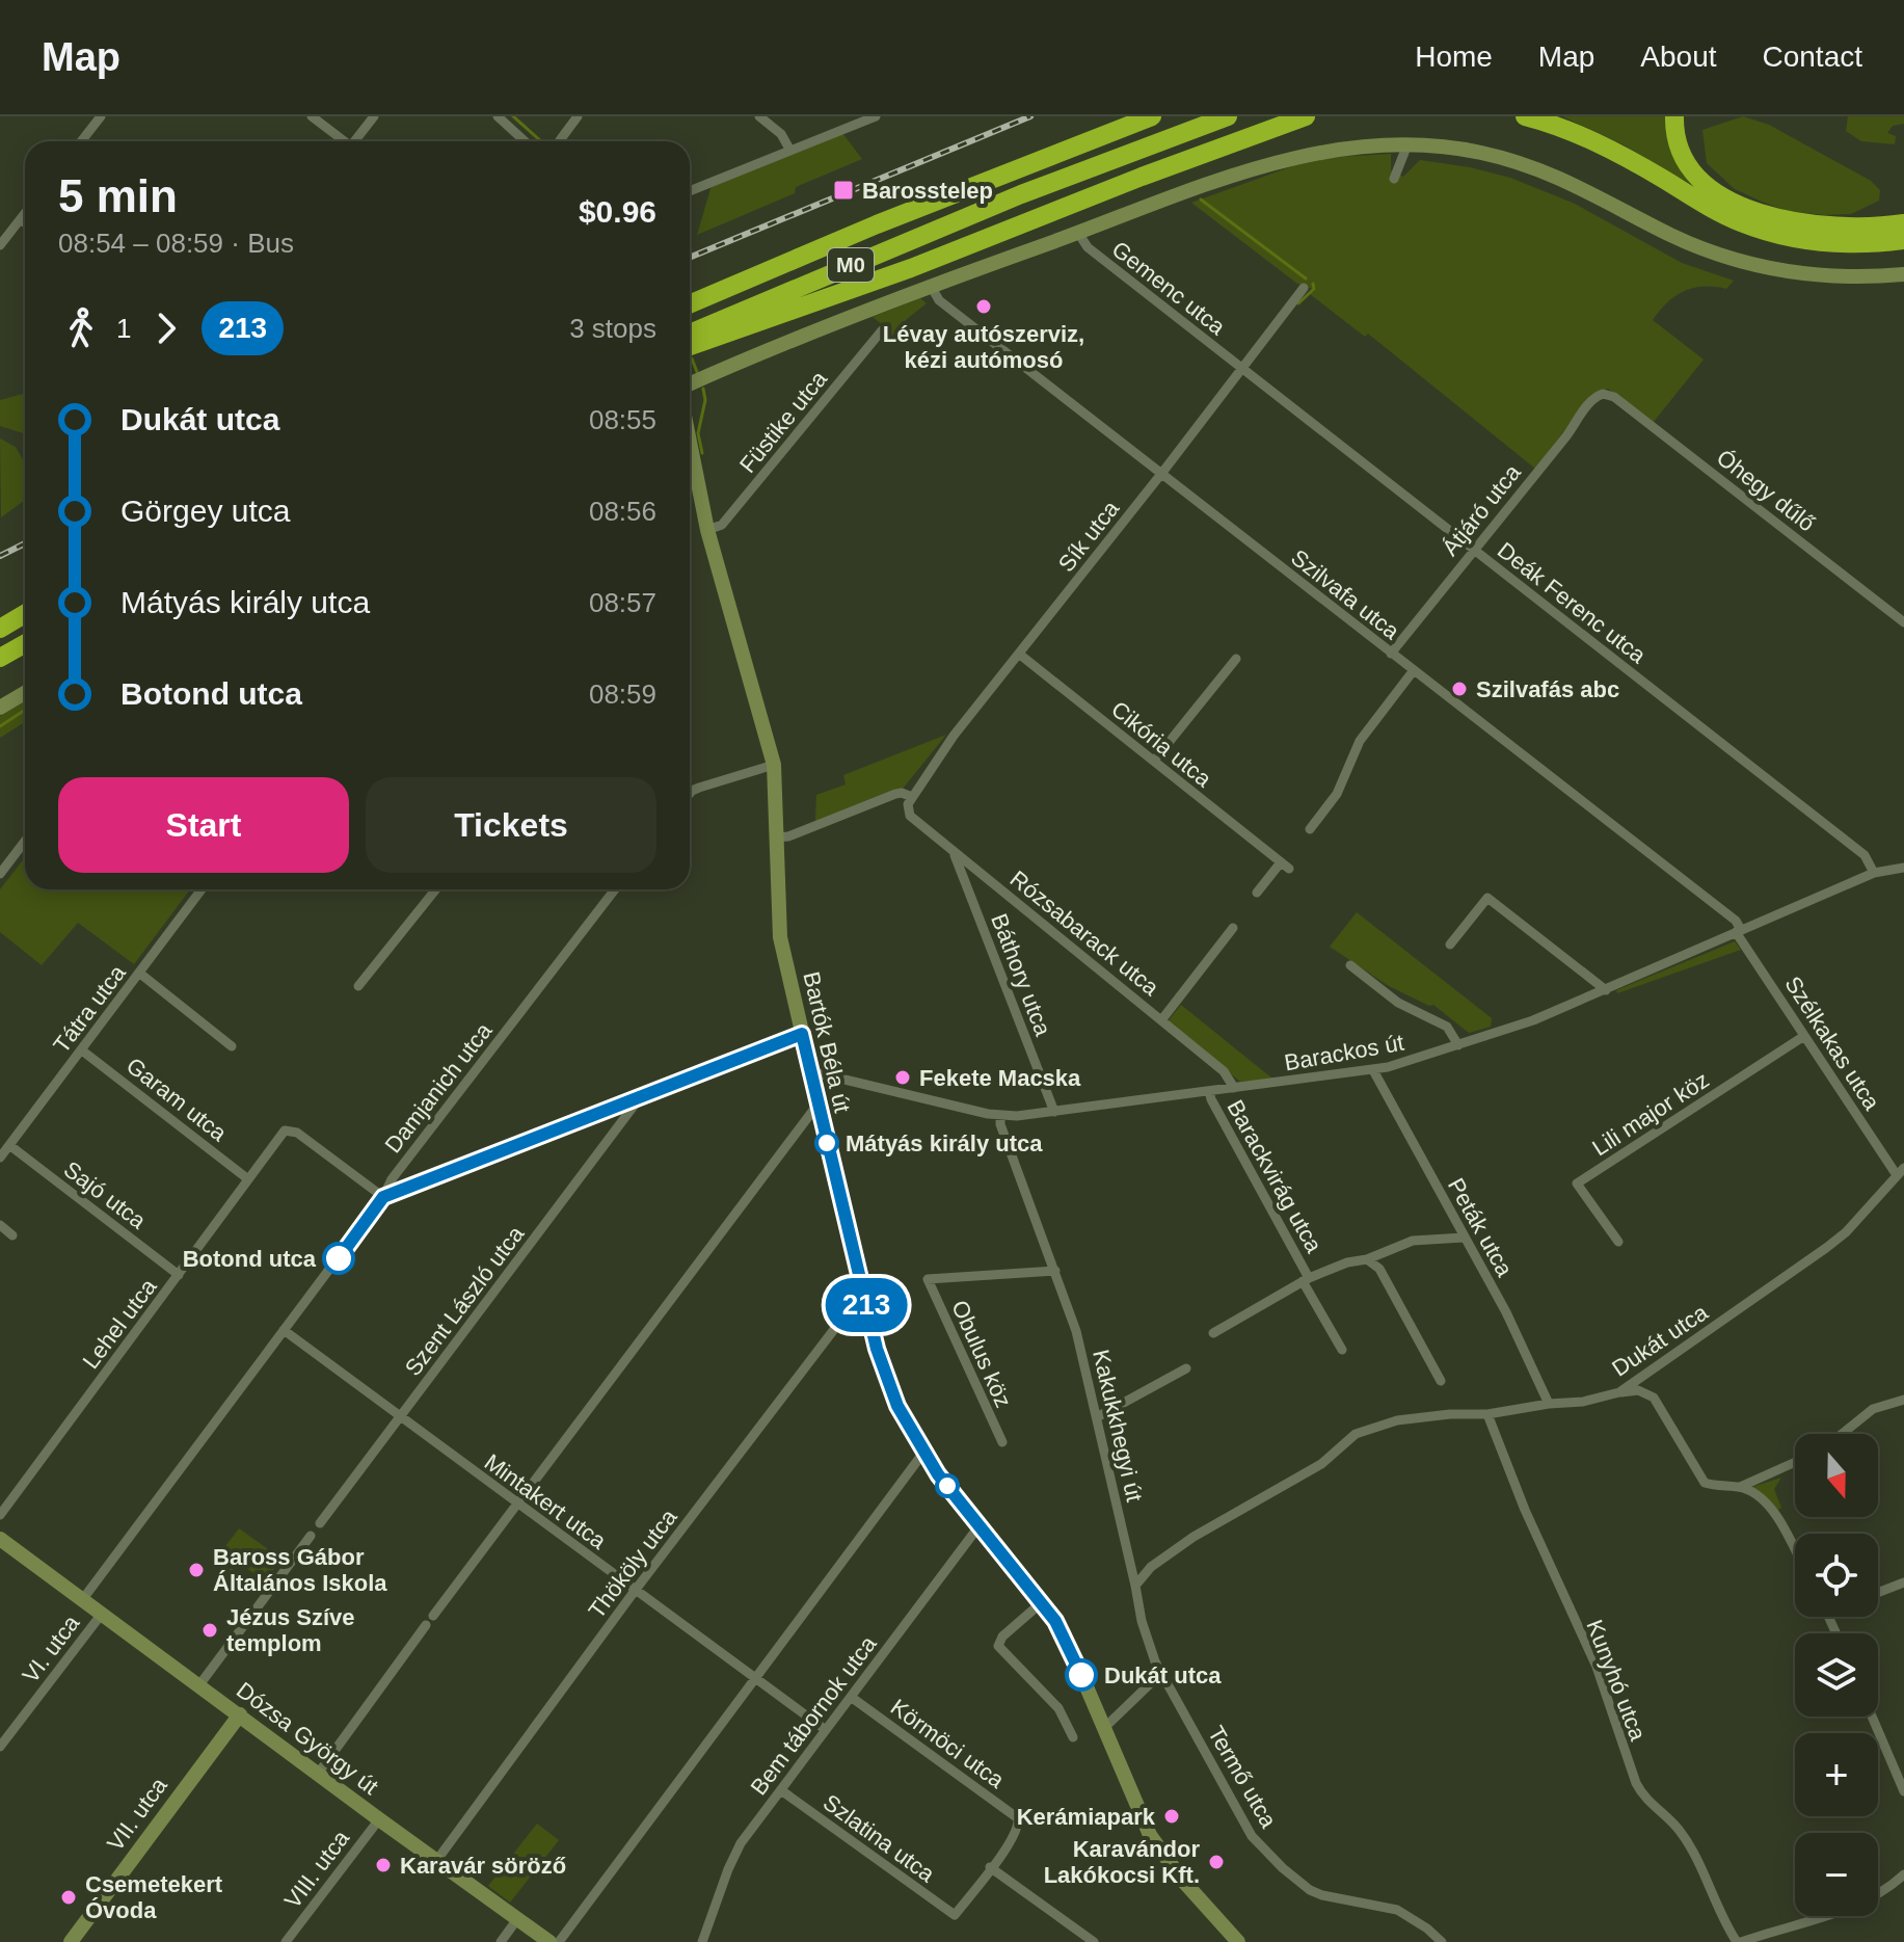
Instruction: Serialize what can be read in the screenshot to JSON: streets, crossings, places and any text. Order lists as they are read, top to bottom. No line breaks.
{"streets":{"highway":["M0"],"street":["Gemenc utca","Füstike utca","Óhegy dűlő","Átjáró utca","Sík utca","Szilvafa utca","Deák Ferenc utca","Cikória utca","Rózsabarack utca","Báthory utca","Tátra utca","Bartók Béla út","Szélkakas utca","Barackos út","Damjanich utca","Garam utca","Lili major köz","Barackvirág utca","Sajó utca","Peták utca","Szent László utca","Lehel utca","Dukát utca","Obulus köz","Kakukkhegyi út","Mintakert utca","Thököly utca","VI. utca","Kunyhó utca","Bem tábornok utca","Dózsa György út","Körmöci utca","Termő utca","VII. utca","Szlatina utca","VIII. utca"]},"crossings":[["Gemenc utca","Sík utca"],["Gemenc utca","Deák Ferenc utca"],["Füstike utca","Bartók Béla út"],["Óhegy dűlő","Átjáró utca"],["Átjáró utca","Szilvafa utca"],["Átjáró utca","Deák Ferenc utca"],["Sík utca","Szilvafa utca"],["Sík utca","Deák Ferenc utca"],["Sík utca","Cikória utca"],["Sík utca","Rózsabarack utca"],["Szilvafa utca","Szélkakas utca"],["Szilvafa utca","Barackos út"],["Deák Ferenc utca","Barackos út"],["Rózsabarack utca","Báthory utca"],["Rózsabarack utca","Barackos út"],["Báthory utca","Barackos út"],["Tátra utca","Garam utca"],["Tátra utca","Sajó utca"],["Bartók Béla út","Barackos út"],["Bartók Béla út","Thököly utca"],["Bartók Béla út","Bem tábornok utca"],["Szélkakas utca","Barackos út"],["Szélkakas utca","Lili major köz"],["Szélkakas utca","Dukát utca"],["Barackos út","Barackvirág utca"],["Barackos út","Peták utca"],["Barackos út","Kakukkhegyi út"],["Damjanich utca","Lehel utca"],["Damjanich utca","Mintakert utca"],["Damjanich utca","Dózsa György út"],["Garam utca","Lehel utca"],["Sajó utca","Lehel utca"],["Peták utca","Dukát utca"],["Szent László utca","Mintakert utca"],["Dukát utca","Kakukkhegyi út"],["Dukát utca","Kunyhó utca"],["Obulus köz","Kakukkhegyi út"],["Kakukkhegyi út","Termő utca"],["Mintakert utca","Thököly utca"],["Mintakert utca","Bem tábornok utca"],["Thököly utca","Dózsa György út"],["VI. utca","Dózsa György út"],["Bem tábornok utca","Körmöci utca"],["Bem tábornok utca","Szlatina utca"],["Dózsa György út","VII. utca"],["Dózsa György út","VIII. utca"],["Körmöci utca","Szlatina utca"]],"places":{"transit":["Barosstelep"],"other":["Lévay autószerviz, kézi autómosó","Szilvafás abc","Fekete Macska","Mátyás király utca","Botond utca","Baross Gábor Általános Iskola","Jézus Szíve templom","Dukát utca","Kerámiapark","Karavándor Lakókocsi Kft.","Karavár söröző","Csemetekert Óvoda"]},"lines":["bus line 213"],"north":"bottom","page":{"header":"Map","nav":["Home","Map","About","Contact"],"on_map":"213","heading":["5 min","08:54 – 08:59 · Bus","$0.96"],"legs":["1","213","3 stops"],"list":[{"name":"Dukát utca","value":"08:55"},{"name":"Görgey utca","value":"08:56"},{"name":"Mátyás király utca","value":"08:57"},{"name":"Botond utca","value":"08:59"}],"buttons":["Start","Tickets"],"map_buttons":["+","−"]}}
